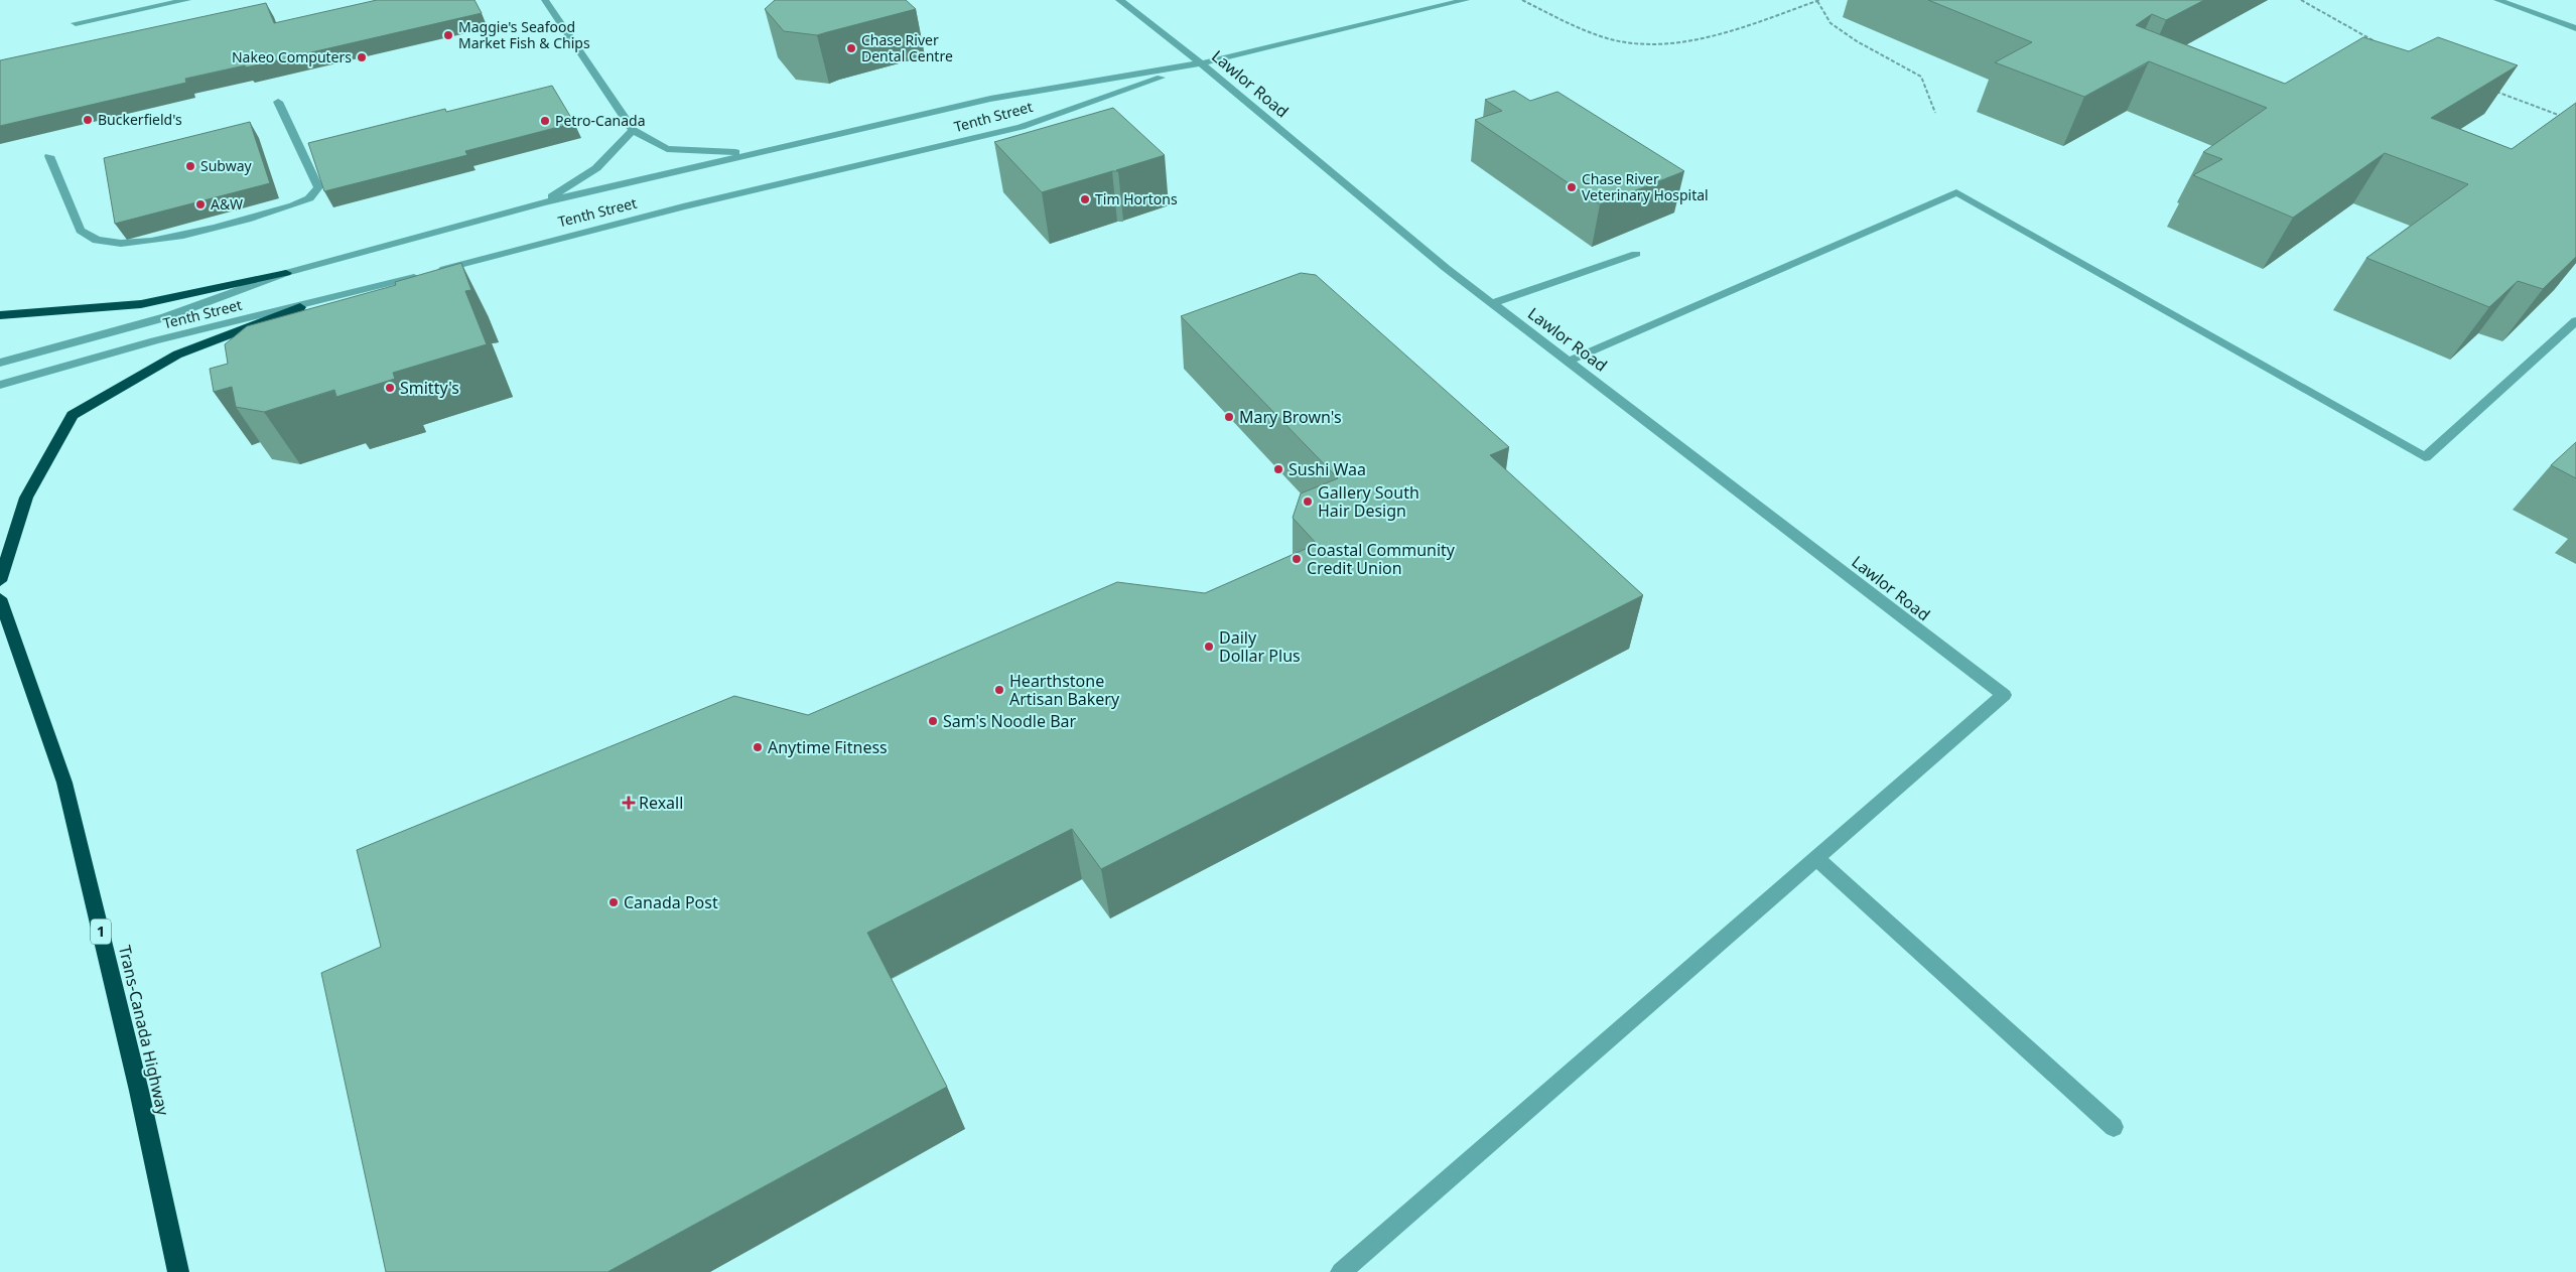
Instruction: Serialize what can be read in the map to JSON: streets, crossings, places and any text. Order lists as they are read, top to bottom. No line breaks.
{"streets":{"highway":["1","Trans-Canada Highway"],"street":["Lawlor Road","Tenth Street"]},"crossings":[["Lawlor Road","Tenth Street"]],"places":{"other":["Maggie's Seafood Market Fish & Chips","Chase River Dental Centre","Nakeo Computers","Buckerfield's","Petro-Canada","Subway","Chase River Veterinary Hospital","Tim Hortons","A&W","Smitty's","Mary Brown's","Sushi Waa","Gallery South Hair Design","Coastal Community Credit Union","Daily Dollar Plus","Hearthstone Artisan Bakery","Sam's Noodle Bar","Anytime Fitness","Canada Post"],"health":["Rexall"]}}
